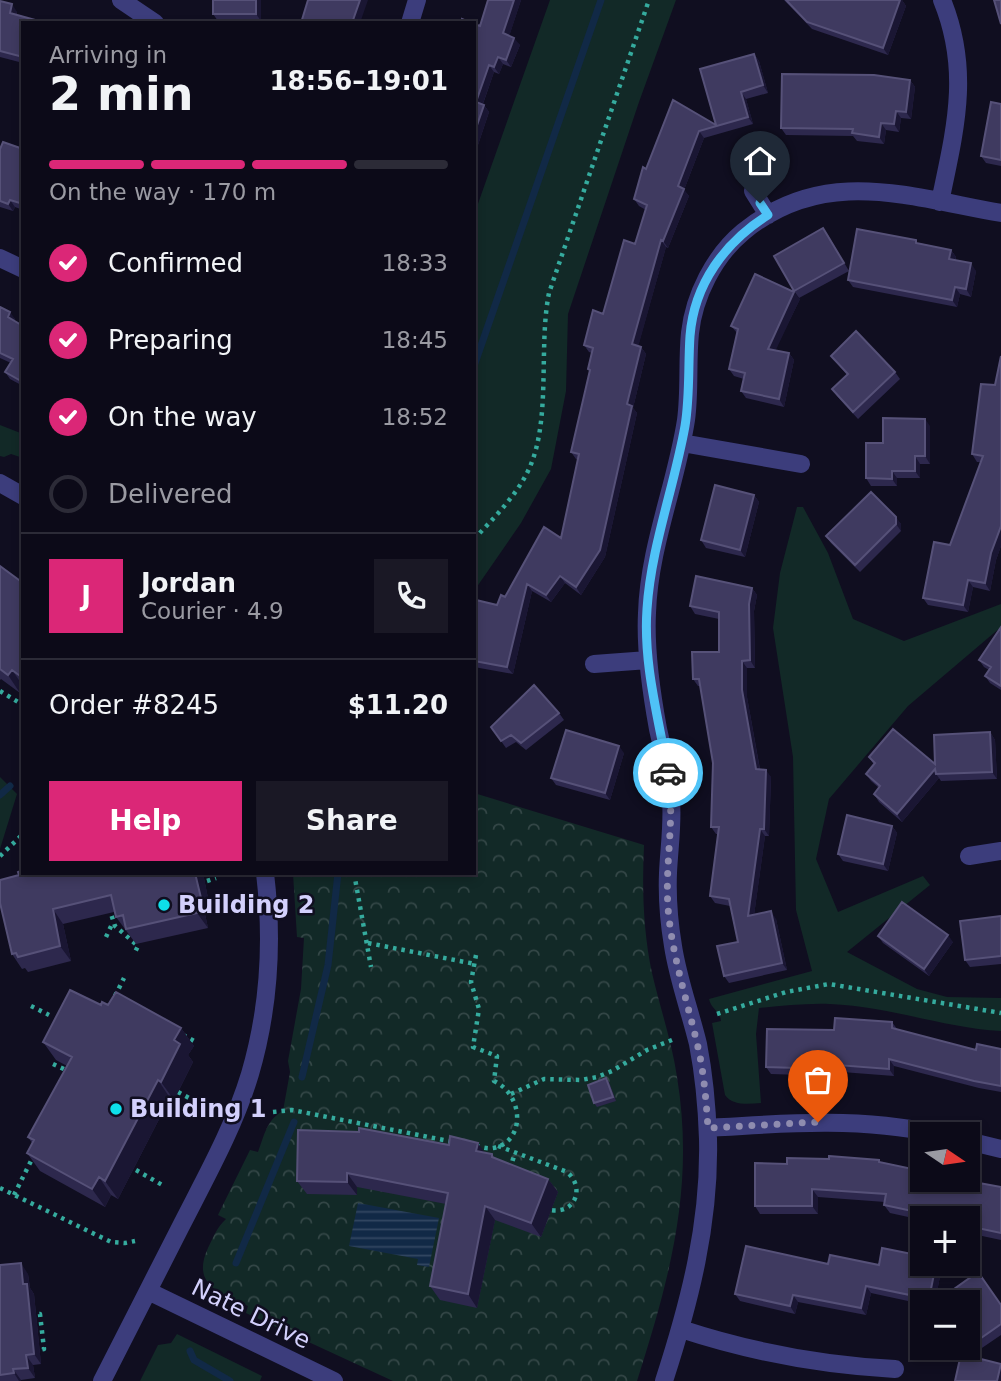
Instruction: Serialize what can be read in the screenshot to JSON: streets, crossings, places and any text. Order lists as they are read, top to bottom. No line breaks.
{"streets":{"street":["Nate Drive"]},"places":["Building 2","Building 1"],"north":"right","page":{"heading":["2 min","Arriving in","18:56–19:01"],"panel":["Jordan","Courier · 4.9","Order #8245","$11.20"],"bar":"On the way · 170 m","list":[["Confirmed","18:33"],["Preparing","18:45"],["On the way","18:52"],"Delivered"],"round":"J","buttons":["Help","Share"],"map_buttons":["+","−"]}}
